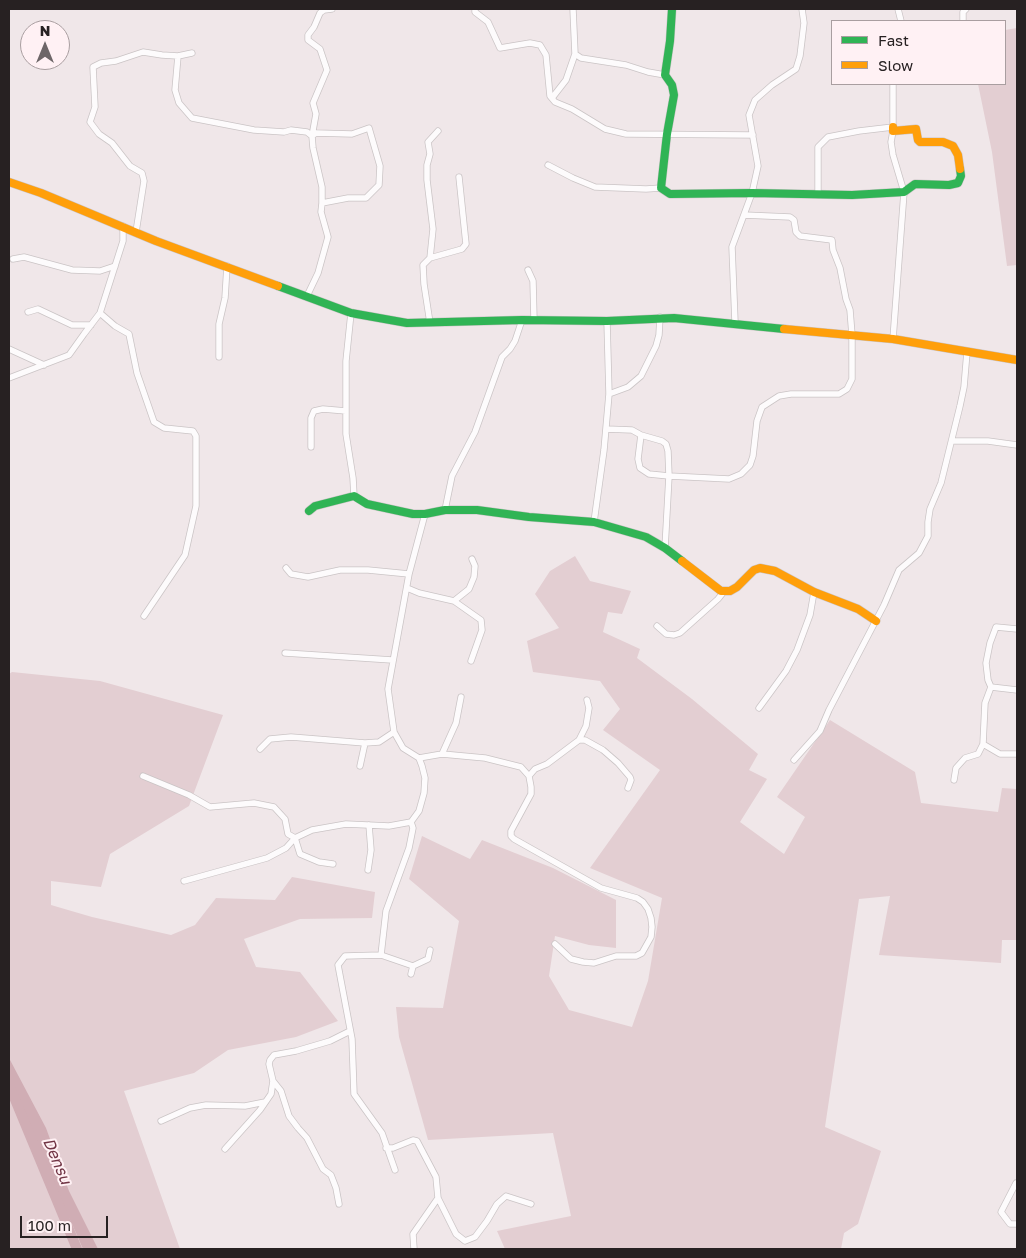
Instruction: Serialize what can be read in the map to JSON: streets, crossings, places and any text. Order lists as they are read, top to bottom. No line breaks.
{"water":["Densu"],"legend":["Fast","Slow"],"scale_bar":"100 m","north":"top"}
